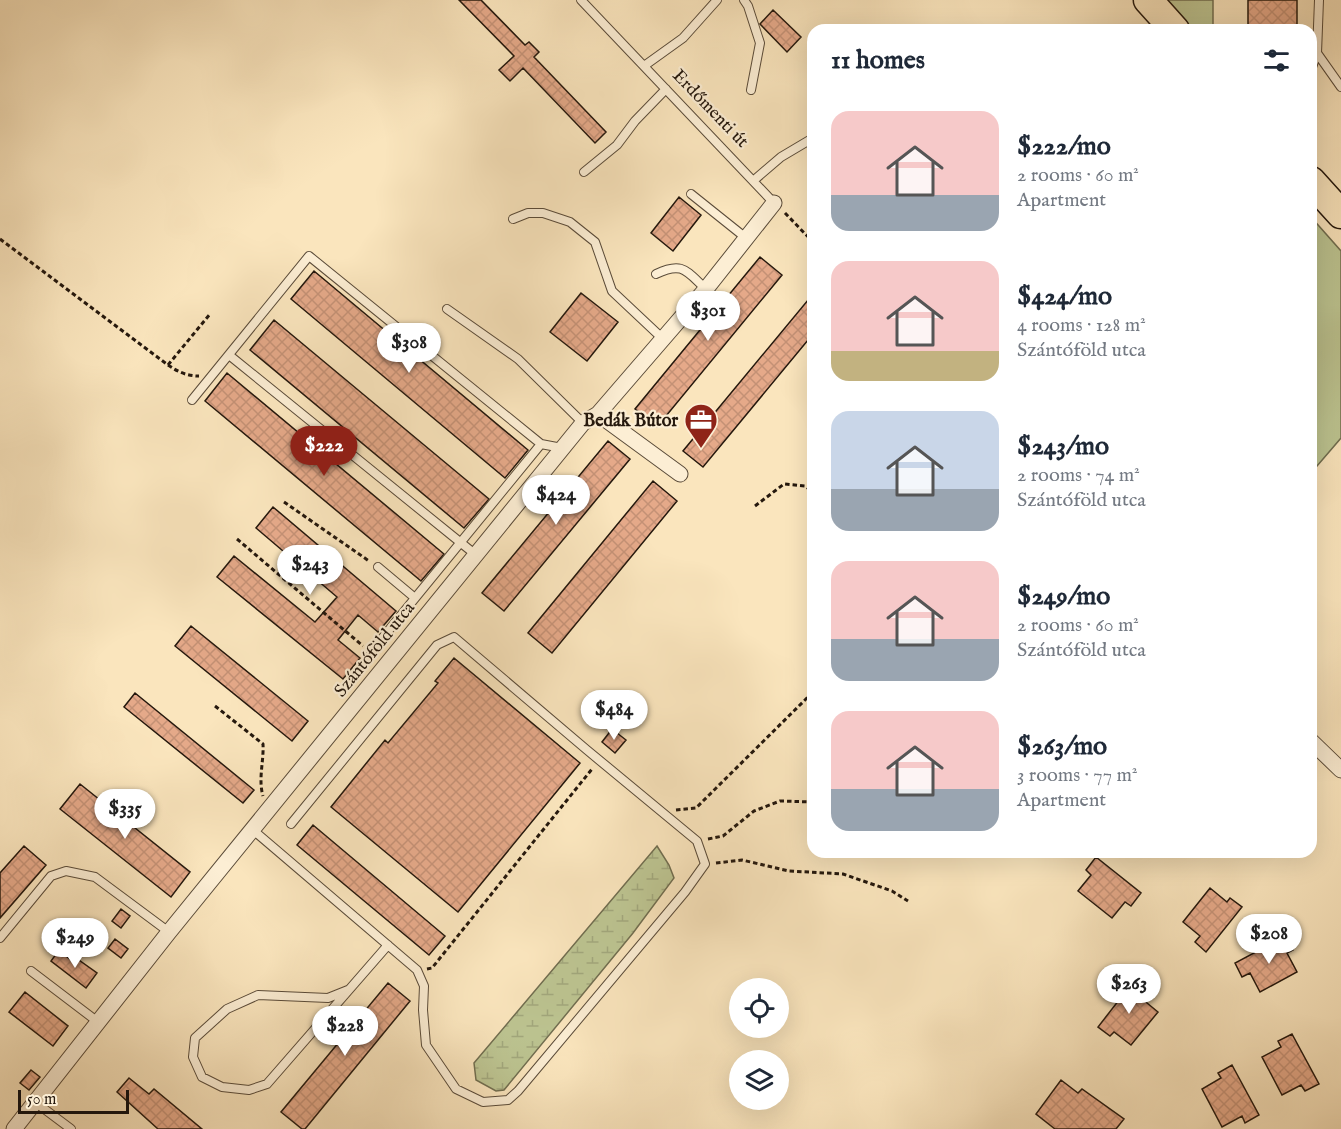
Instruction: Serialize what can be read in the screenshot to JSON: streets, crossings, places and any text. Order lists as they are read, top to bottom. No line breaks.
{"streets":{"street":["Szántóföld utca"],"lane":["Erdőmenti út"]},"crossings":[["Erdőmenti út","Szántóföld utca"]],"places":{"office":["Bedák Bútor"]},"scale_bar":"50 m","page":{"heading":"11 homes","list":[{"name":"$222/mo","note":"2 rooms · 60 m² · Apartment"},{"name":"$424/mo","note":"4 rooms · 128 m² · Szántóföld utca"},{"name":"$243/mo","note":"2 rooms · 74 m² · Szántóföld utca"},{"name":"$249/mo","note":"2 rooms · 60 m² · Szántóföld utca"},{"name":"$263/mo","note":"3 rooms · 77 m² · Apartment"}],"price":["$301","$308","$222","$424","$243","$484","$335","$208","$249","$263","$228"],"scale":"50 m"}}
